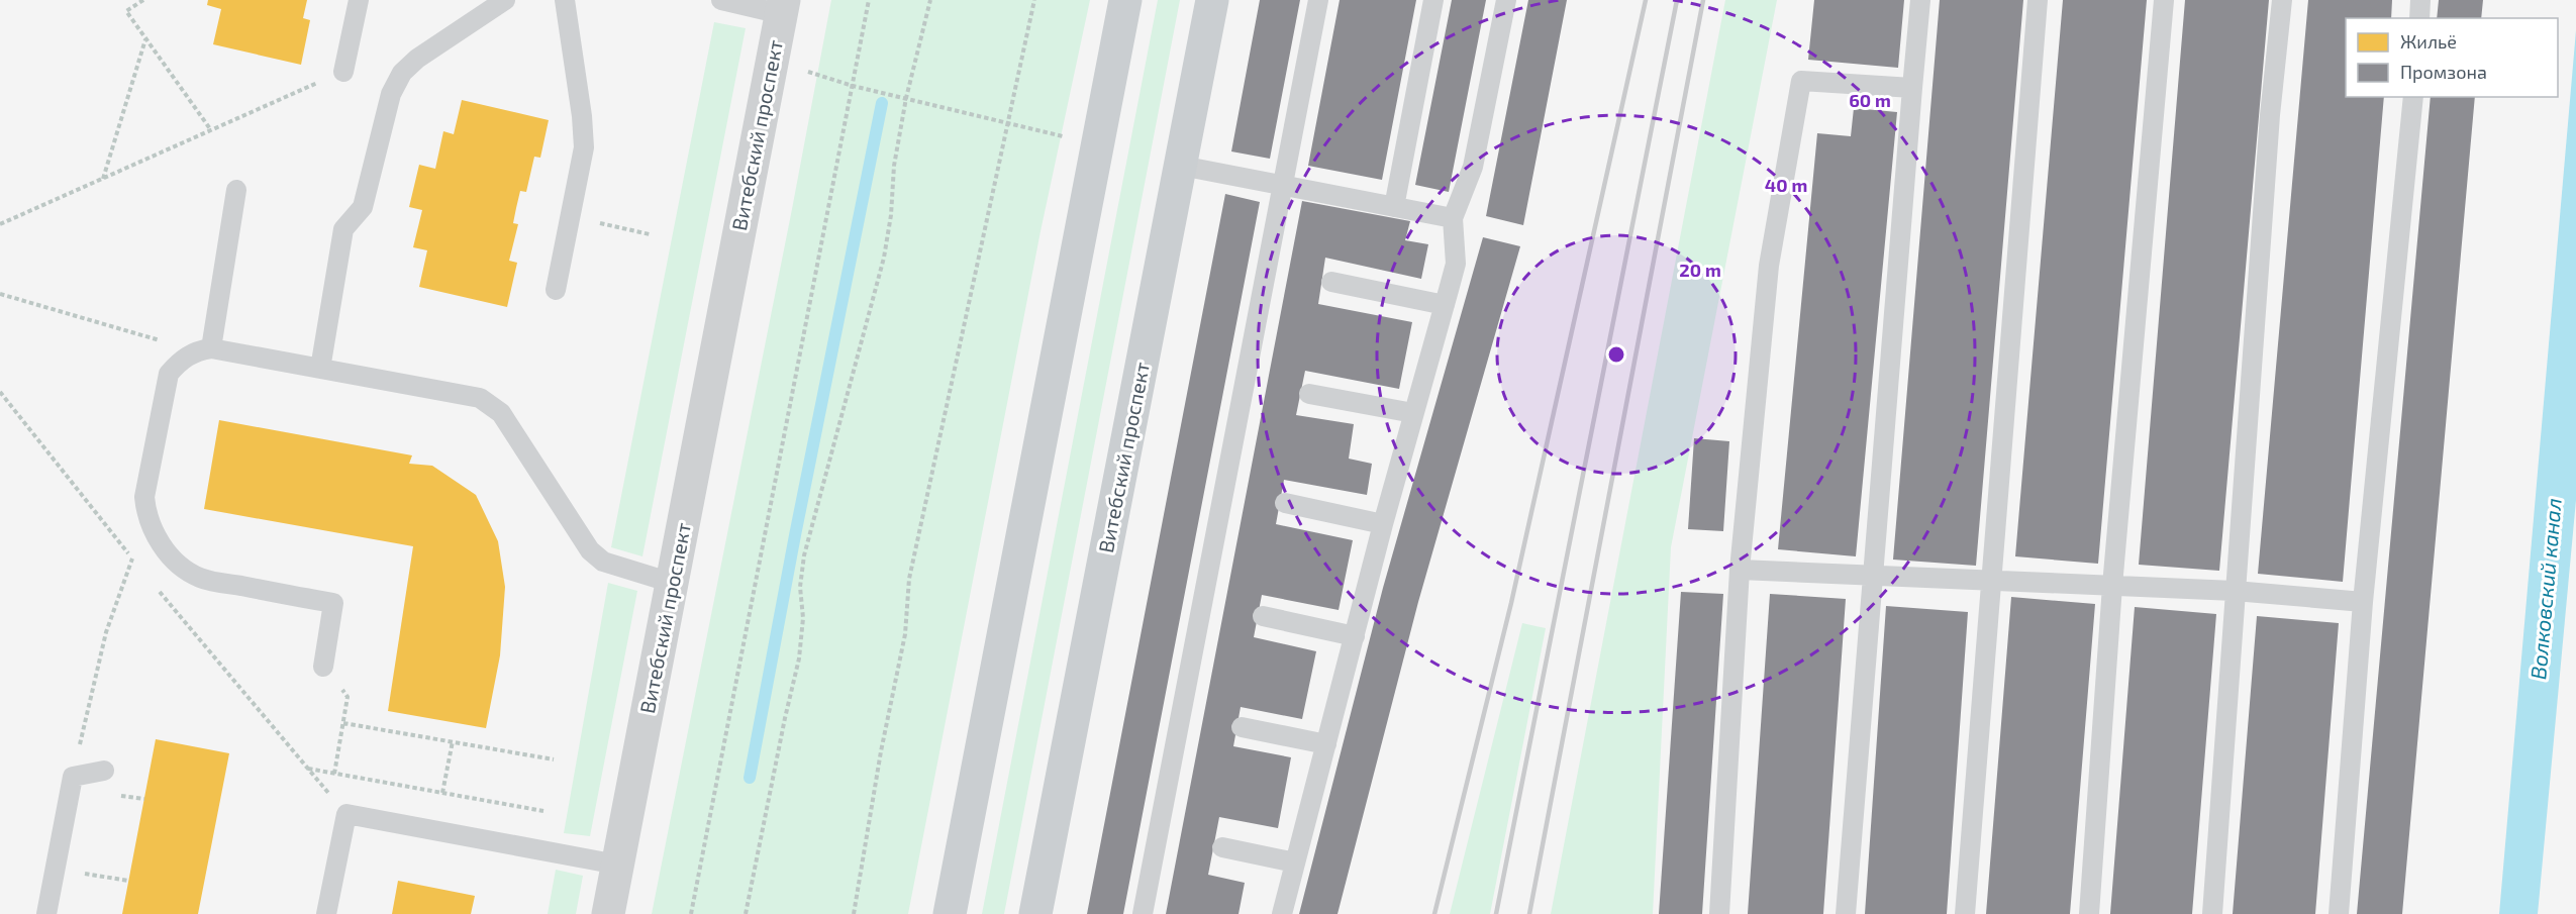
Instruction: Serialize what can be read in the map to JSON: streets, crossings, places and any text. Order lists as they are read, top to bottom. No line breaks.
{"streets":{"main road":["Витебский проспект"]},"water":["Волковский канал"],"legend":["Жильё","Промзона"],"rings":["60 m","40 m","20 m"]}
